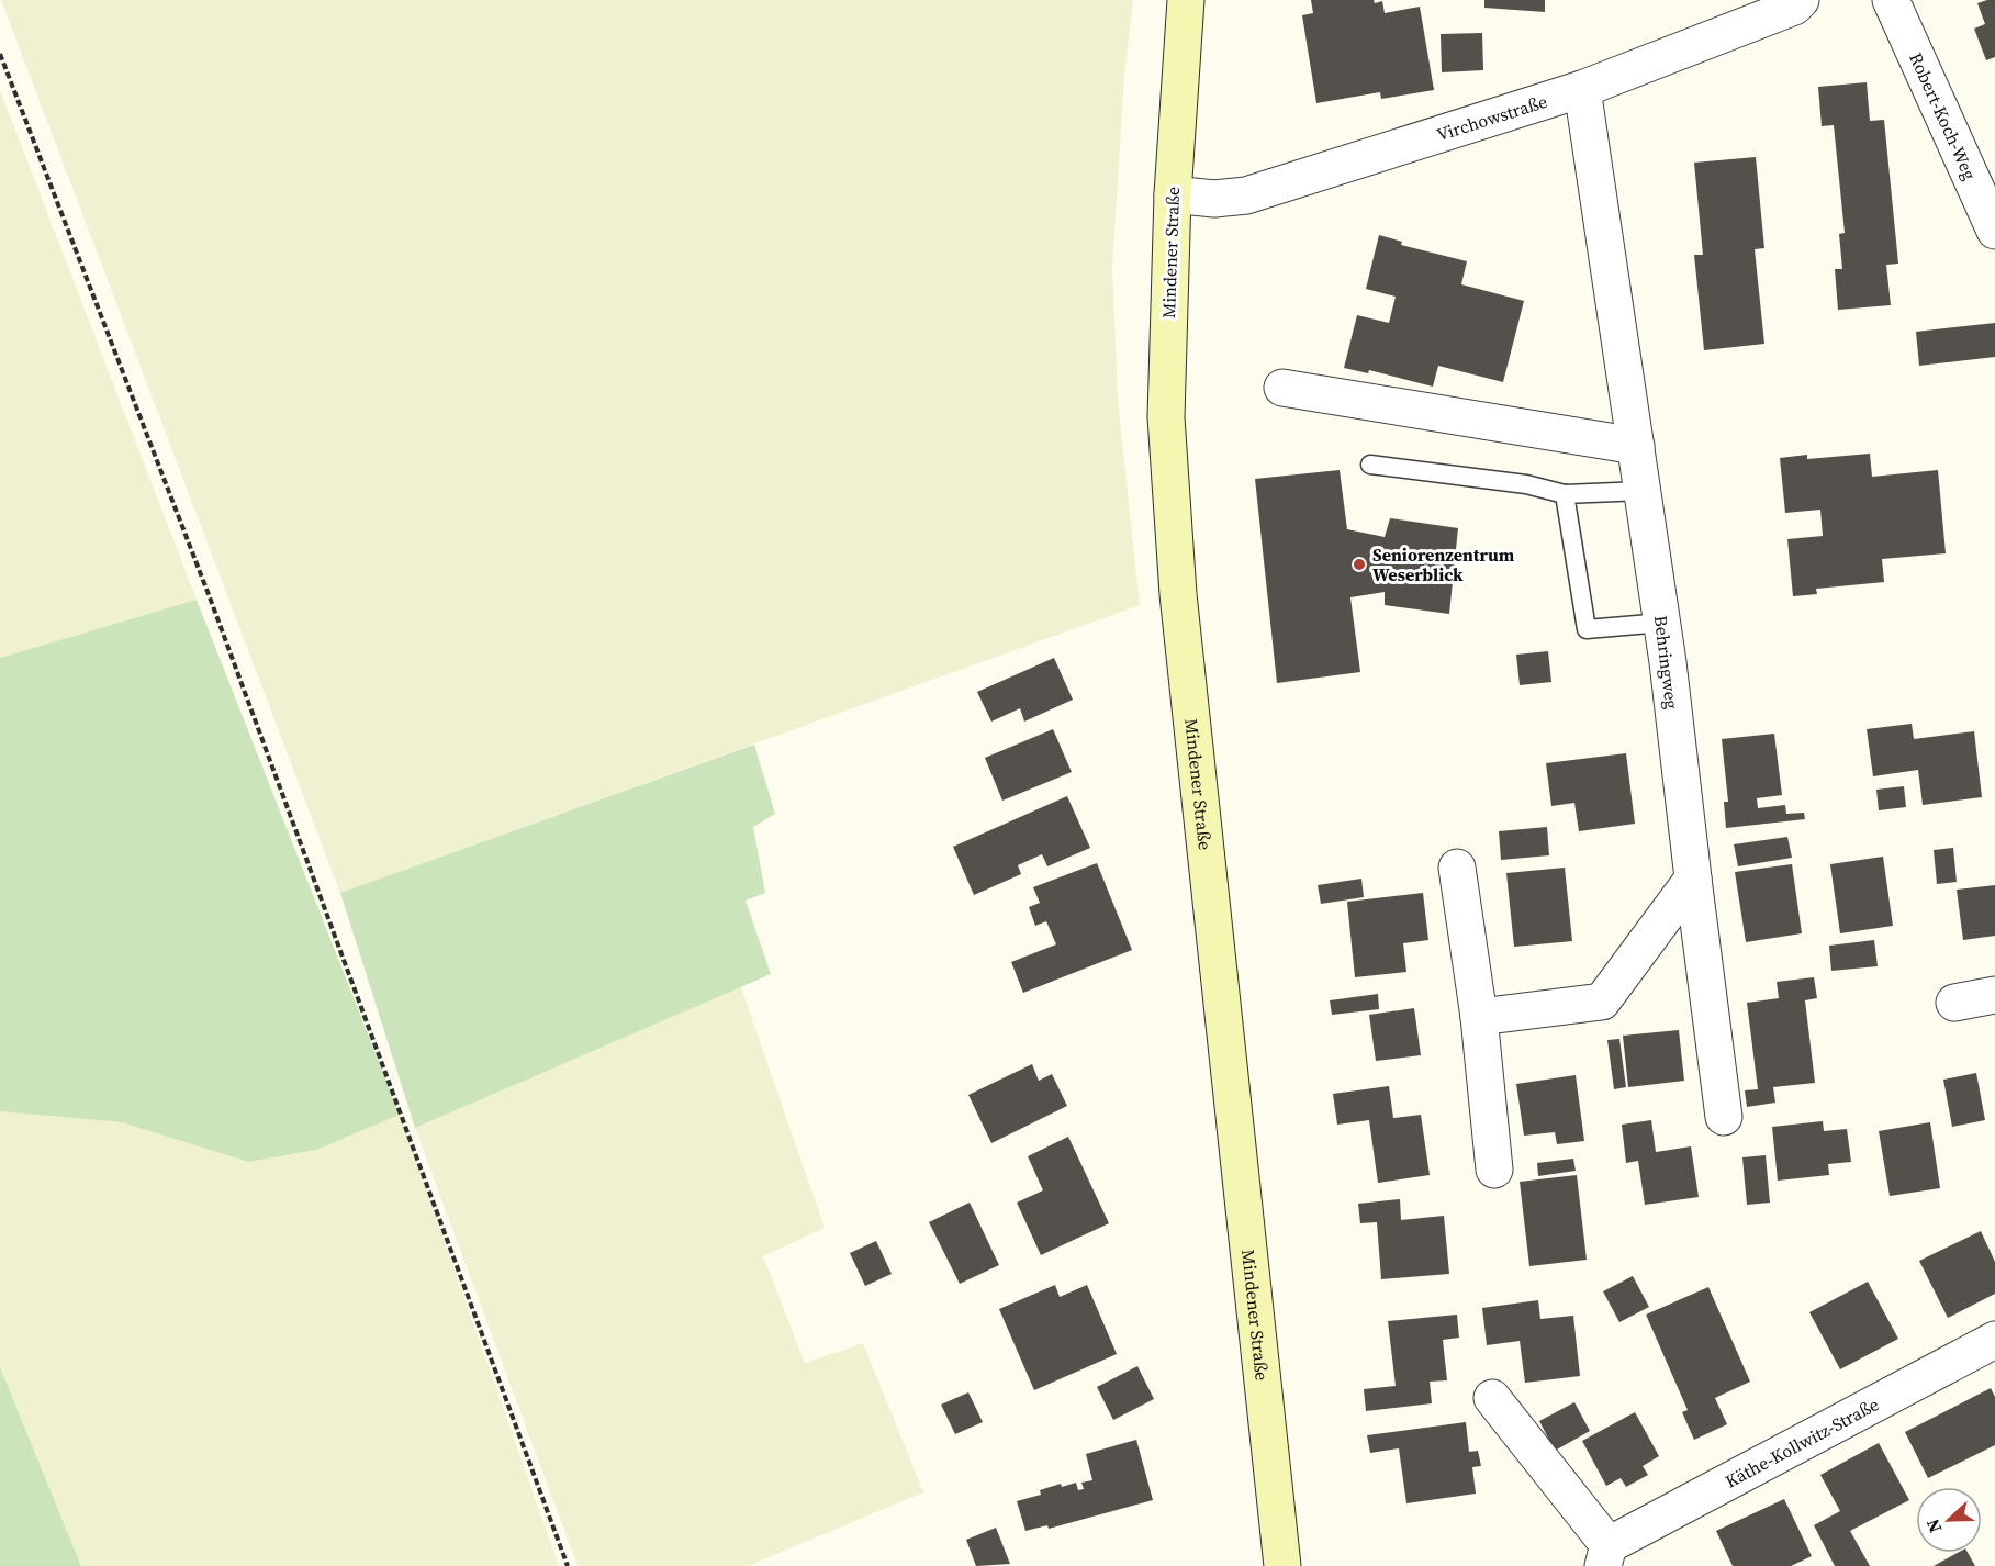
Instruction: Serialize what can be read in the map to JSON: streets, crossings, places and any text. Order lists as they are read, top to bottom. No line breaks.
{"streets":{"main road":["Mindener Straße"],"street":["Robert-Koch-Weg","Virchowstraße","Behringweg","Käthe-Kollwitz-Straße"]},"crossings":[["Virchowstraße","Mindener Straße"],["Virchowstraße","Behringweg"]],"places":["Seniorenzentrum Weserblick"],"north":"left"}
